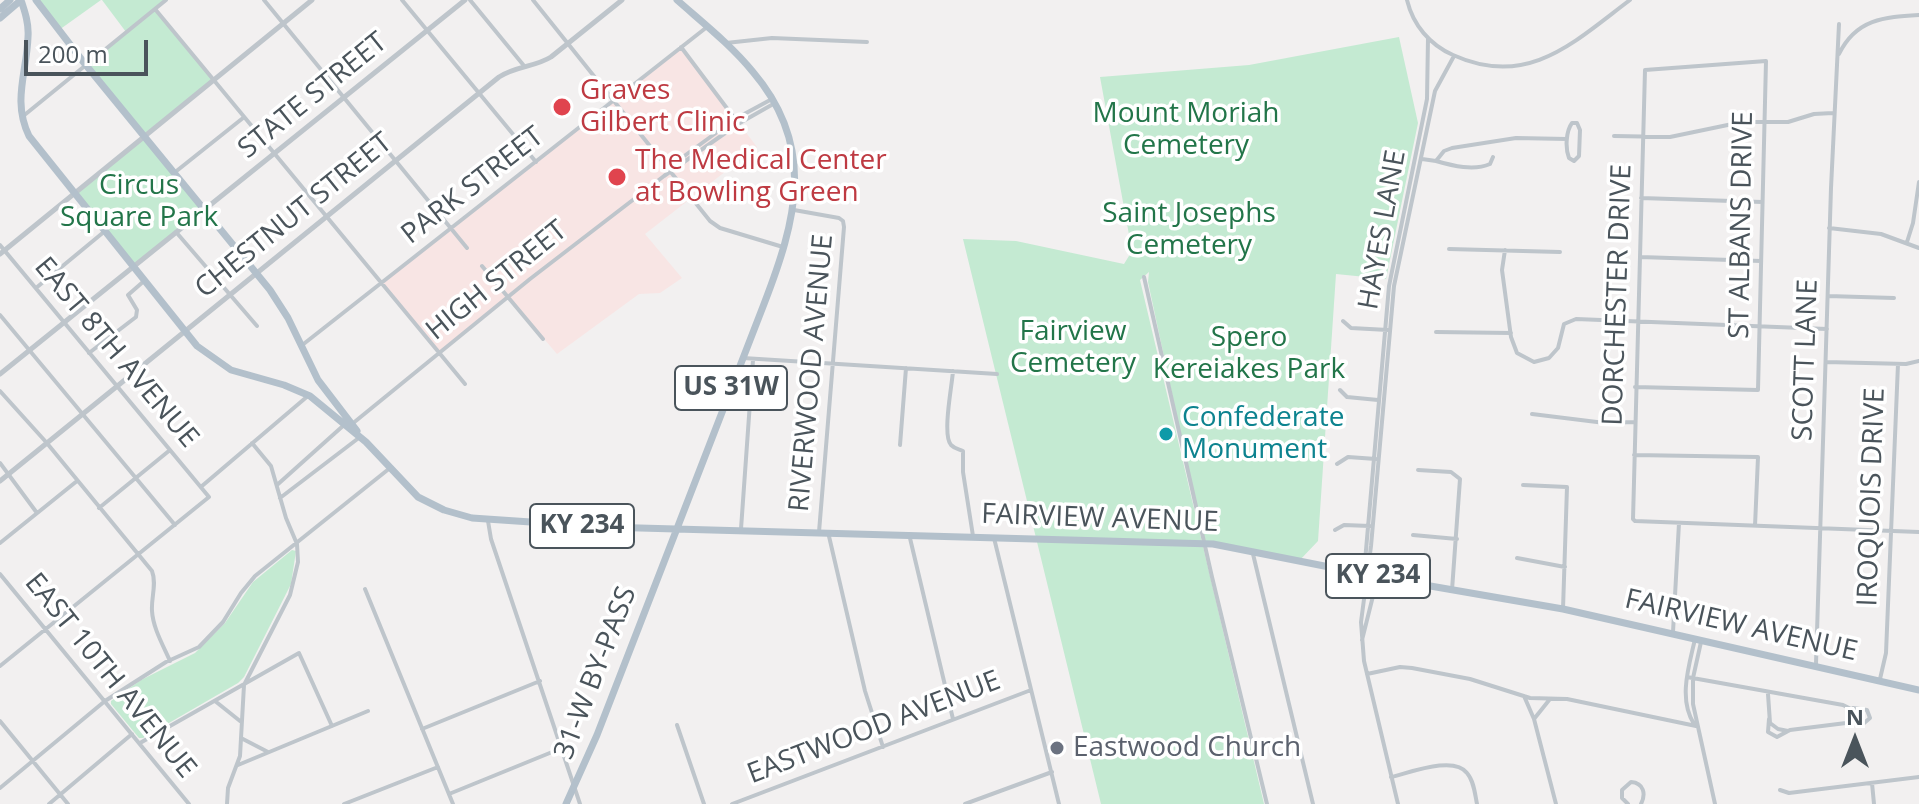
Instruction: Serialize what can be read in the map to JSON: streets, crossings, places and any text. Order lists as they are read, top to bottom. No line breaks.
{"streets":{"main road":["US 31W","FAIRVIEW AVENUE","KY 234","31-W BY-PASS"],"street":["STATE STREET","PARK STREET","CHESTNUT STREET","ST ALBANS DRIVE","HAYES LANE","HIGH STREET","DORCHESTER DRIVE","EAST 8TH AVENUE","SCOTT LANE","RIVERWOOD AVENUE","IROQUOIS DRIVE","EAST 10TH AVENUE","EASTWOOD AVENUE"]},"crossings":[["STATE STREET","EAST 8TH AVENUE"],["STATE STREET","KY 234"],["PARK STREET","KY 234"],["PARK STREET","31-W BY-PASS"],["CHESTNUT STREET","EAST 8TH AVENUE"],["CHESTNUT STREET","KY 234"],["ST ALBANS DRIVE","DORCHESTER DRIVE"],["HAYES LANE","FAIRVIEW AVENUE"],["HIGH STREET","FAIRVIEW AVENUE"],["HIGH STREET","KY 234"],["HIGH STREET","31-W BY-PASS"],["SCOTT LANE","FAIRVIEW AVENUE"],["RIVERWOOD AVENUE","FAIRVIEW AVENUE"],["RIVERWOOD AVENUE","31-W BY-PASS"],["RIVERWOOD AVENUE","EASTWOOD AVENUE"],["IROQUOIS DRIVE","FAIRVIEW AVENUE"],["FAIRVIEW AVENUE","KY 234"],["FAIRVIEW AVENUE","31-W BY-PASS"]],"parks":["Mount Moriah Cemetery","Circus Square Park","Saint Josephs Cemetery","Fairview Cemetery","Spero Kereiakes Park"],"places":["Graves Gilbert Clinic","The Medical Center at Bowling Green","Confederate Monument","Eastwood Church"],"scale_bar":"200 m","north":"top"}
